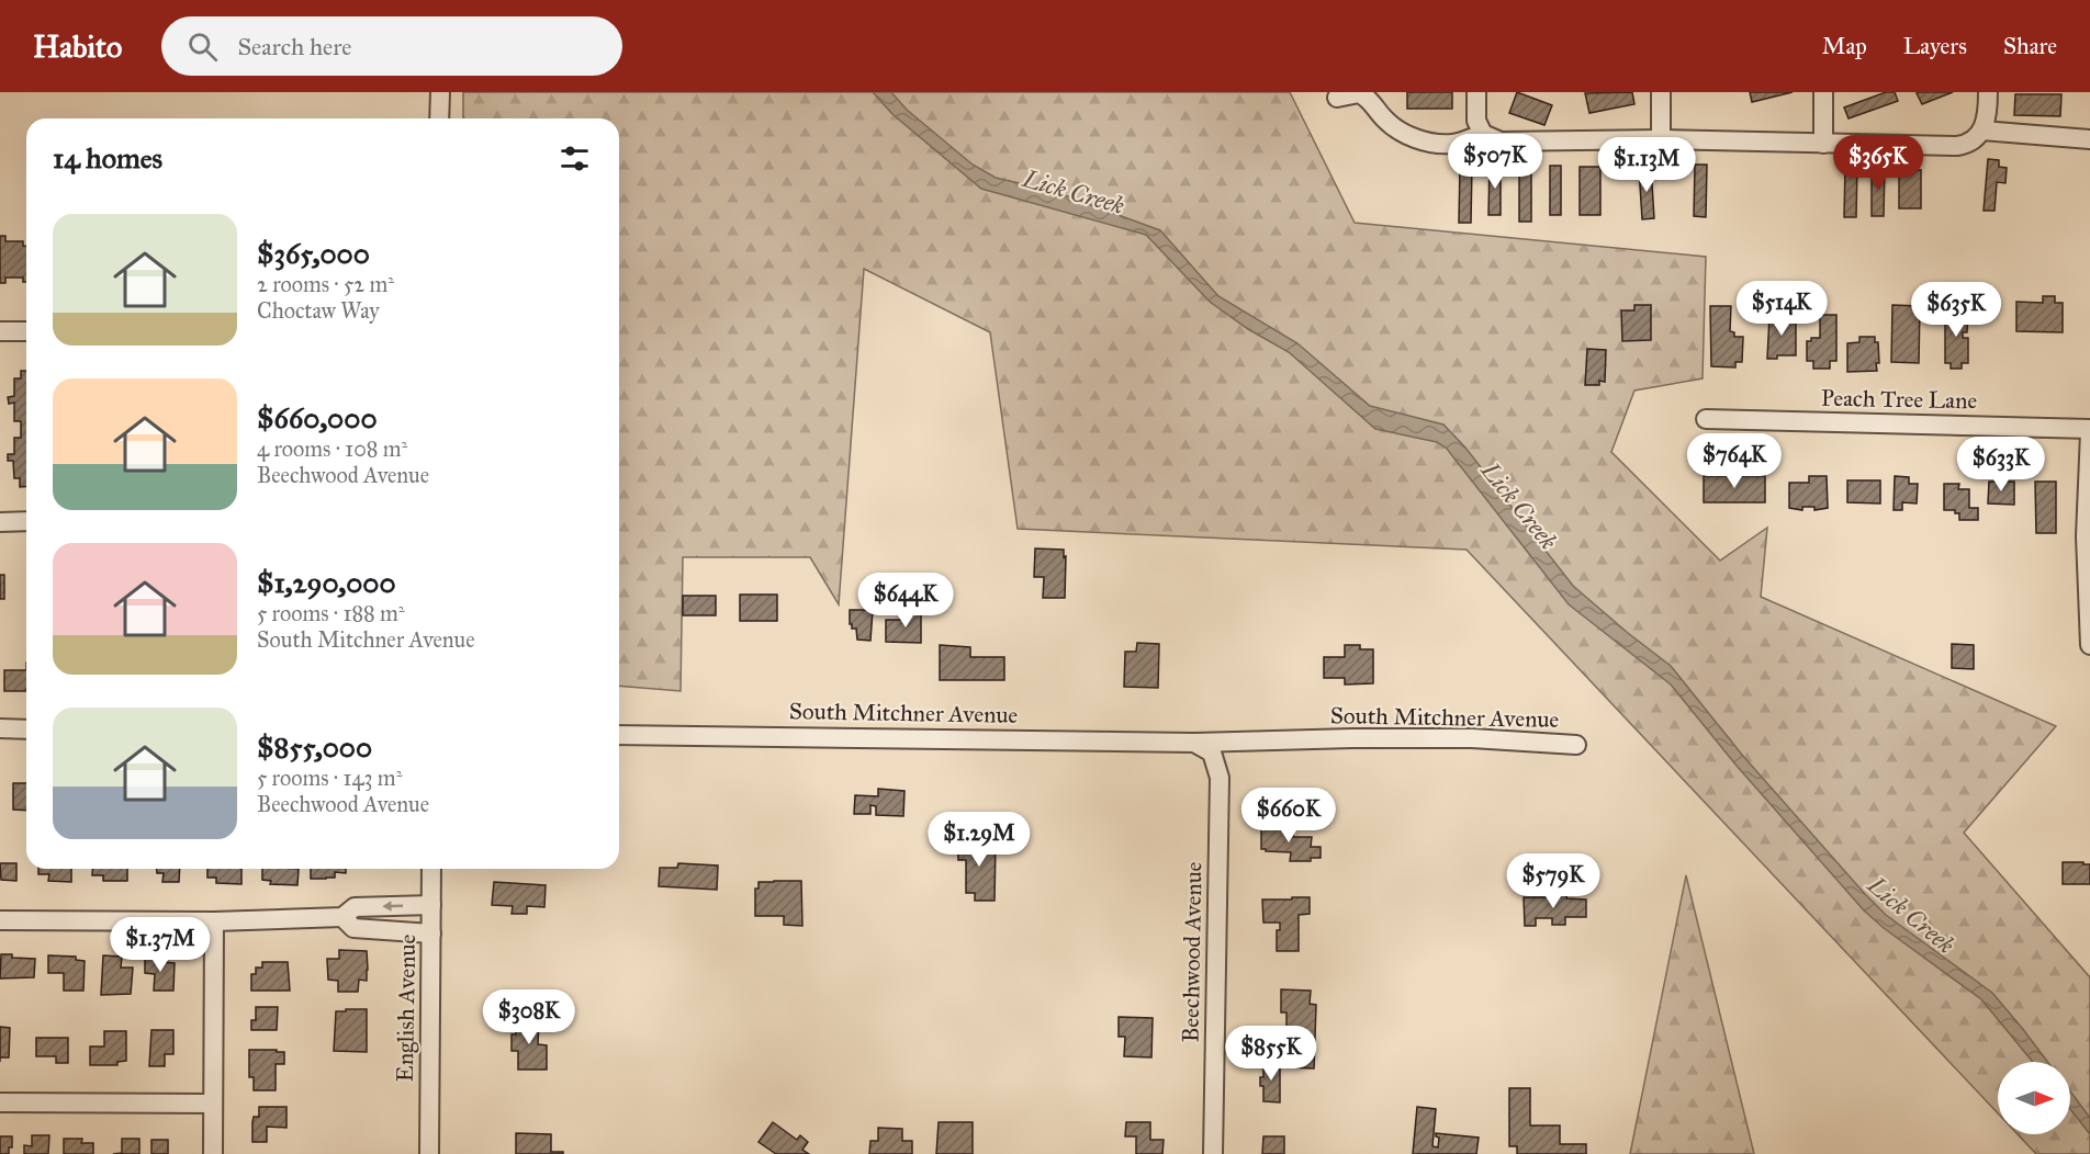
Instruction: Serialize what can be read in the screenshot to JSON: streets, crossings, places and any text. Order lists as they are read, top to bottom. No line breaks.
{"streets":{"street":["Peach Tree Lane","South Mitchner Avenue","Beechwood Avenue","English Avenue"]},"crossings":[["South Mitchner Avenue","Beechwood Avenue"]],"water":["Lick Creek"],"north":"right","page":{"header":"Habito","search":"Search here","nav":["Map","Layers","Share"],"heading":"14 homes","price":["$507K","$365K","$1.13M","$514K","$635K","$764K","$633K","$644K","$660K","$1.29M","$579K","$1.37M","$308K","$855K"],"list":[{"name":"$365,000","note":"2 rooms · 52 m² · Choctaw Way"},{"name":"$660,000","note":"4 rooms · 108 m² · Beechwood Avenue"},{"name":"$1,290,000","note":"5 rooms · 188 m² · South Mitchner Avenue"},{"name":"$855,000","note":"5 rooms · 143 m² · Beechwood Avenue"}]}}
